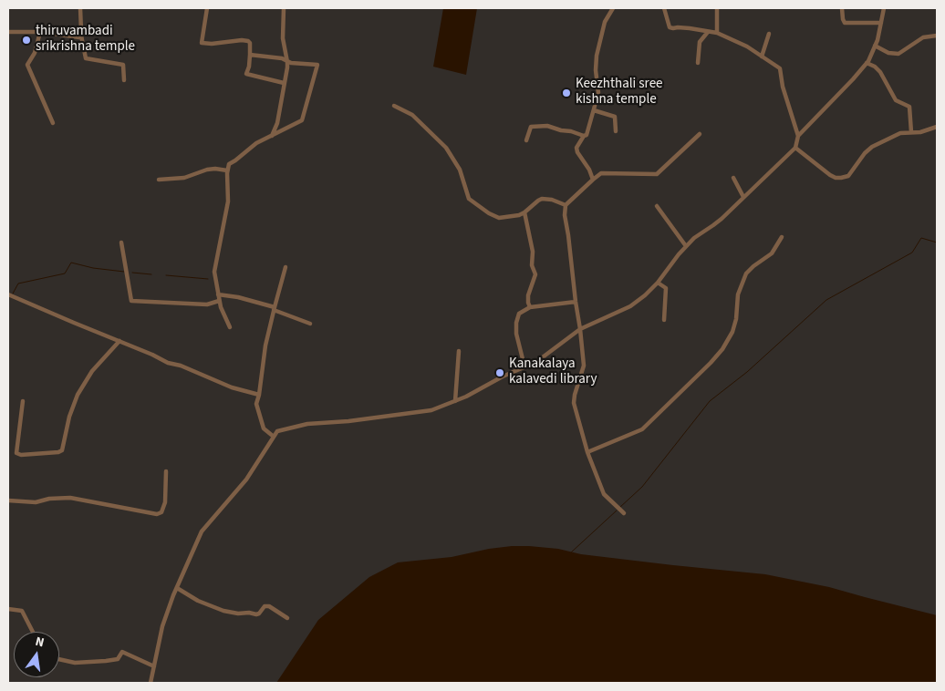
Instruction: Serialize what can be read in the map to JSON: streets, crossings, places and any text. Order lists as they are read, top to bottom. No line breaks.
{"places":["thiruvambadi srikrishna temple","Keezhthali sree kishna temple","Kanakalaya kalavedi library"],"north":"top"}
